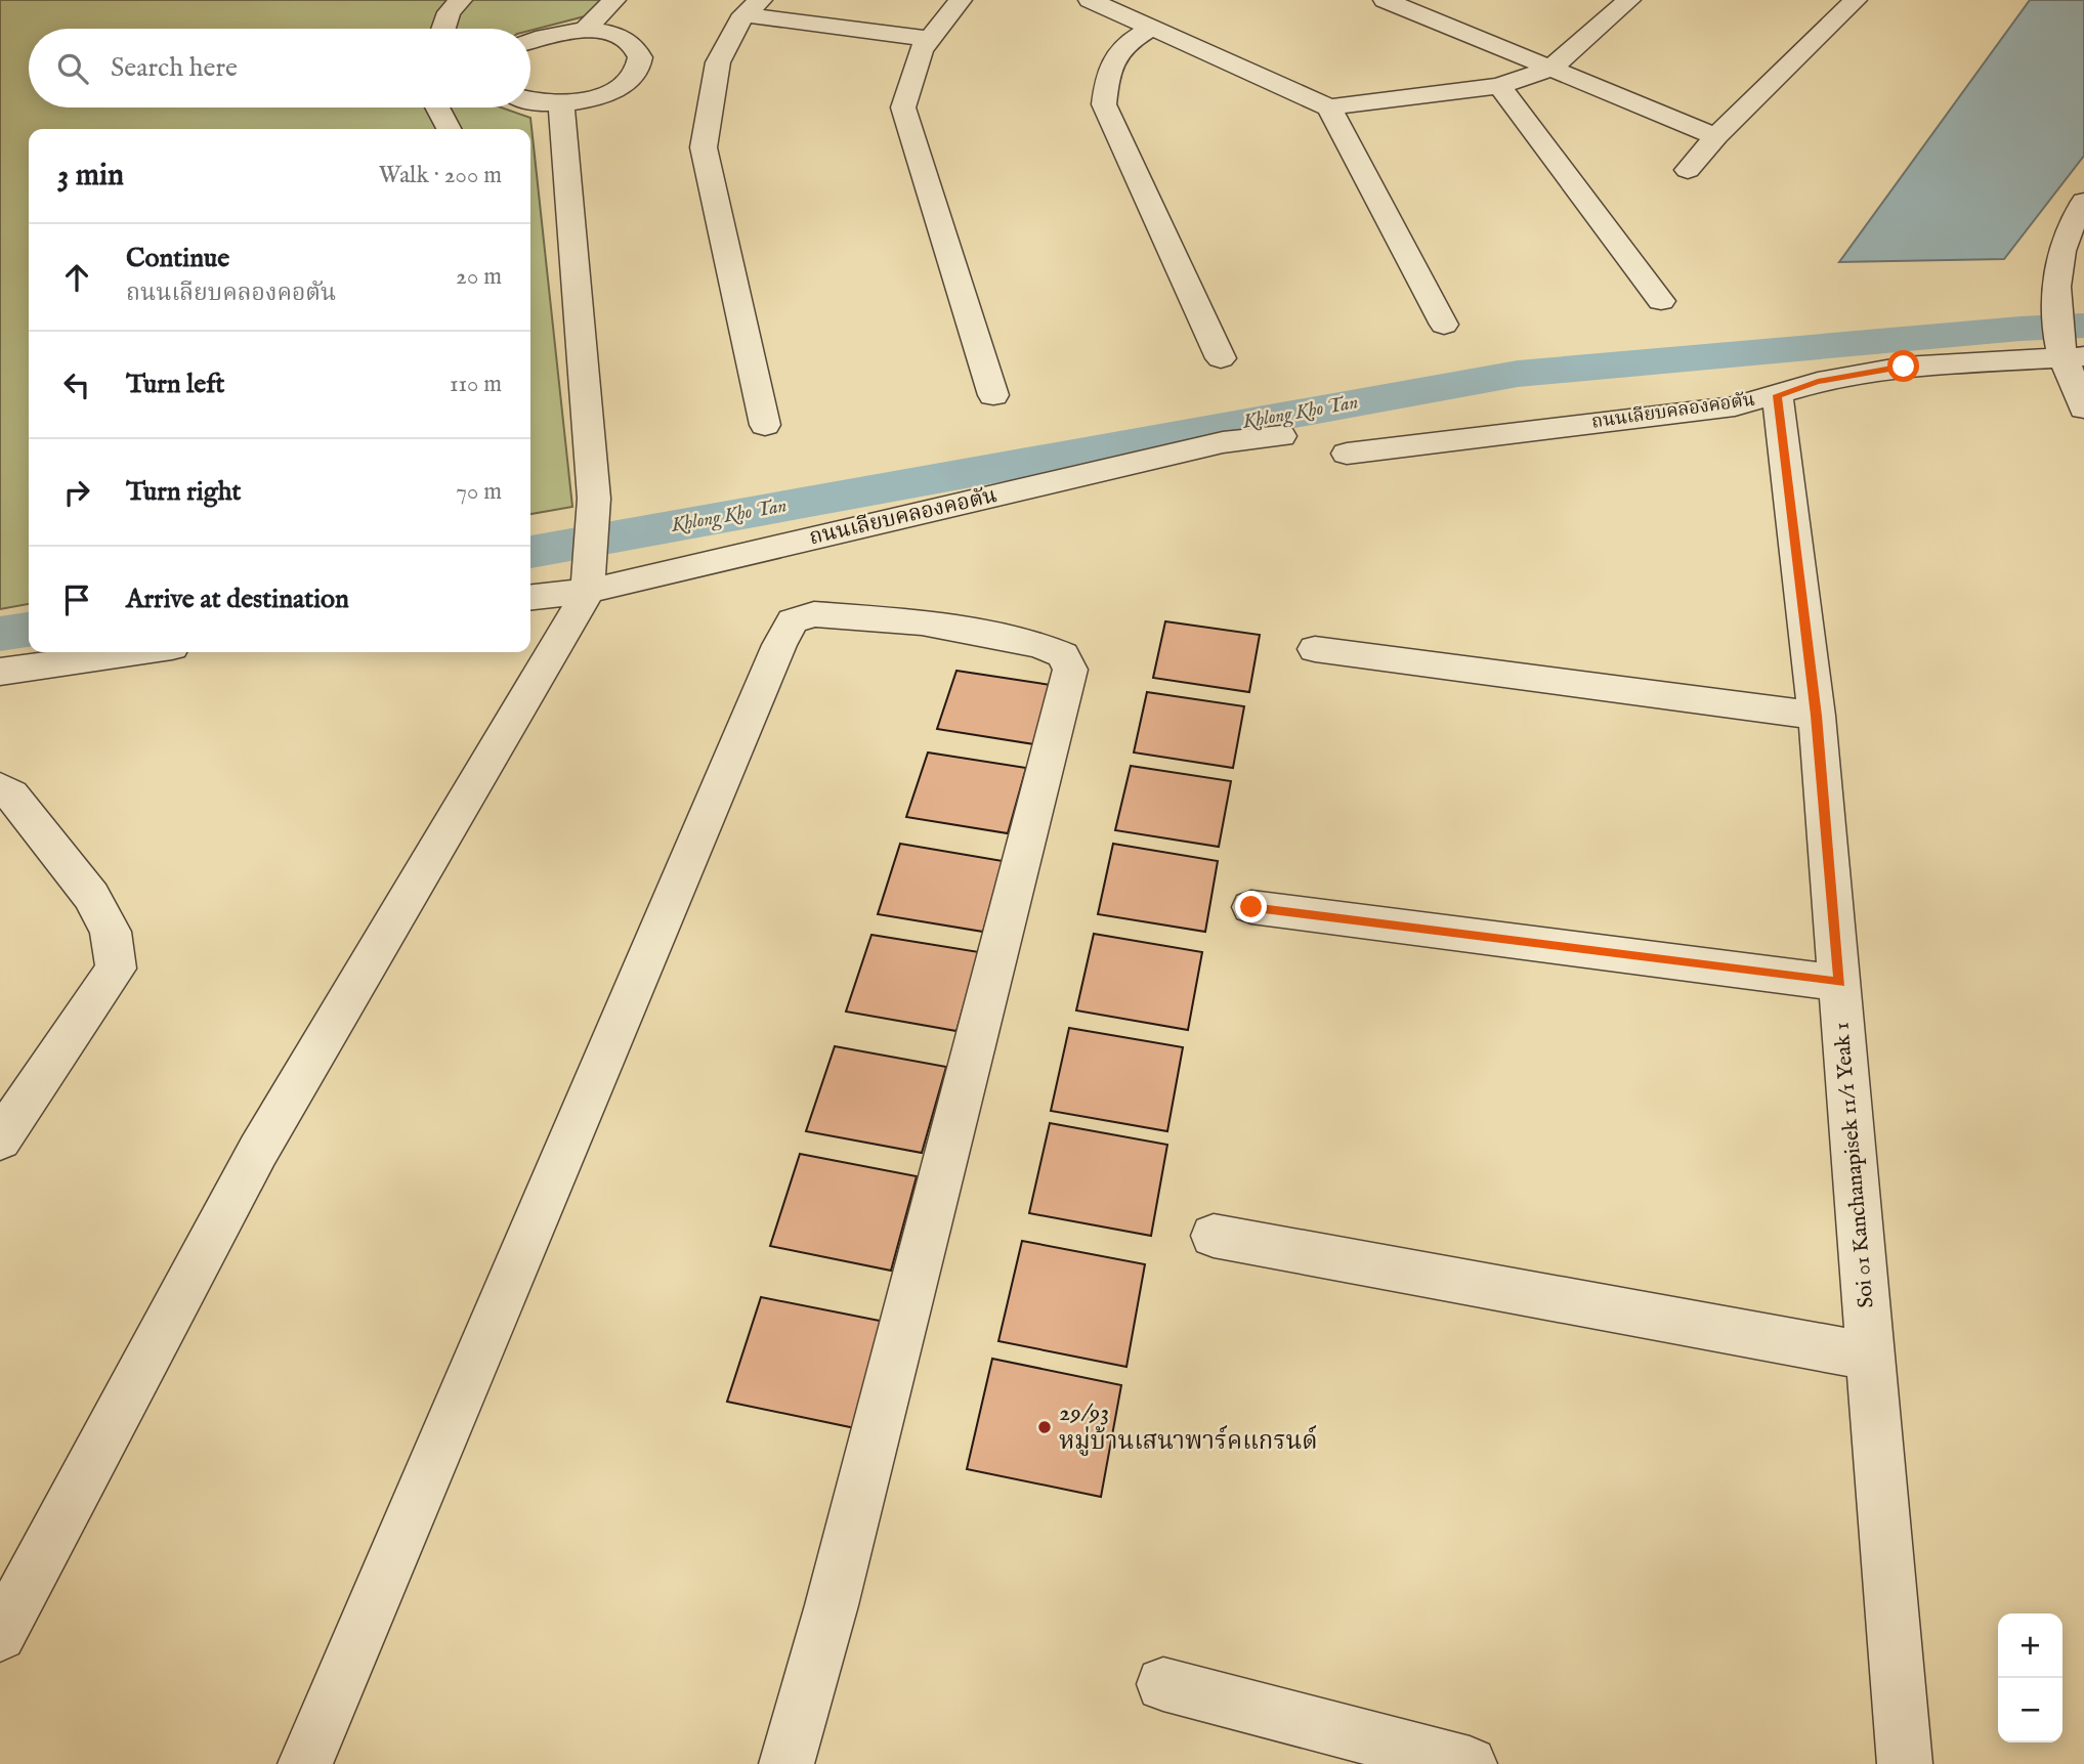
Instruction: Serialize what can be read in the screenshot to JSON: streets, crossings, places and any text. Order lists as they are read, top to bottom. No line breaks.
{"streets":{"street":["ถนนเลียบคลองคอตัน","Soi 01 Kanchanapisek 11/1 Yeak 1"]},"crossings":[["ถนนเลียบคลองคอตัน","Soi 01 Kanchanapisek 11/1 Yeak 1"]],"water":["Khlong Kho Tan"],"places":["29/93 หมู่บ้านเสนาพาร์คแกรนด์"],"page":{"search":"Search here","heading":["3 min","Walk · 200 m"],"list":[["Continue","ถนนเลียบคลองคอตัน","20 m"],["Turn left","110 m"],["Turn right","70 m"],"Arrive at destination"],"map_buttons":["+","−"]}}
